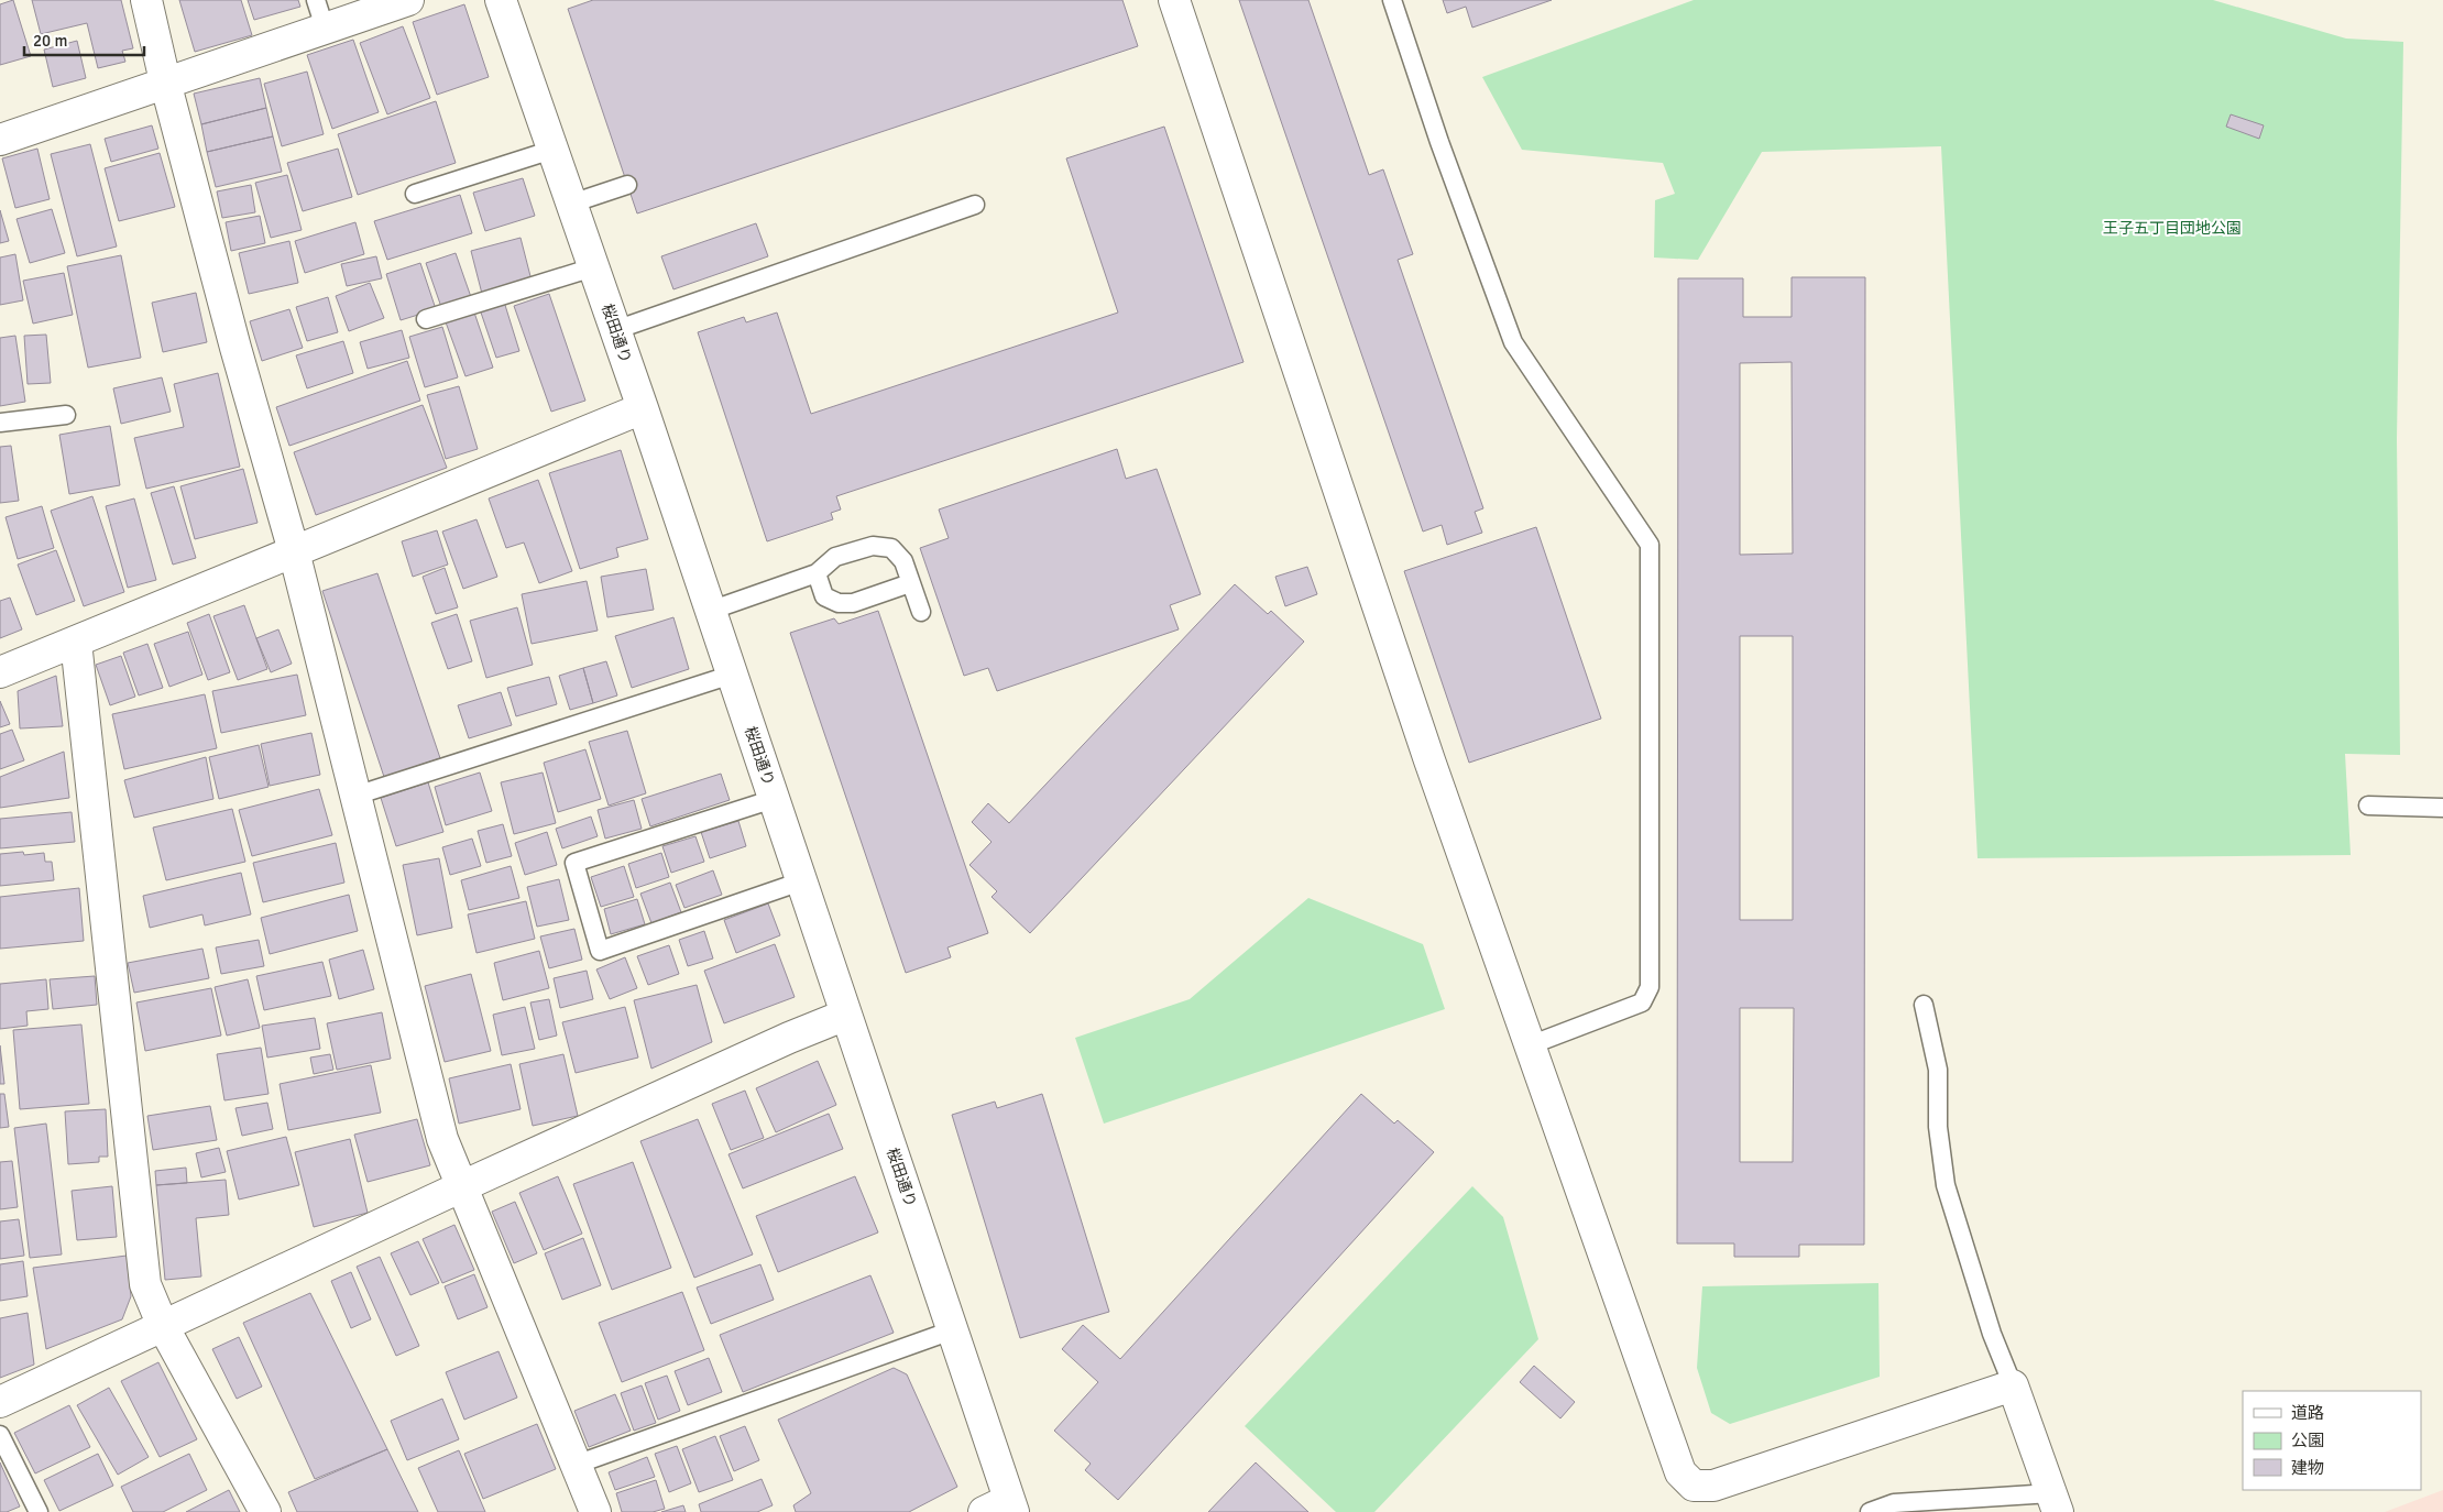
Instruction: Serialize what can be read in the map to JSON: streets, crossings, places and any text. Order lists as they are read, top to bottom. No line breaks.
{"streets":{"street":["桜田通り"]},"parks":["王子五丁目団地公園"],"legend":["道路","公園","建物"],"scale_bar":"20 m"}
